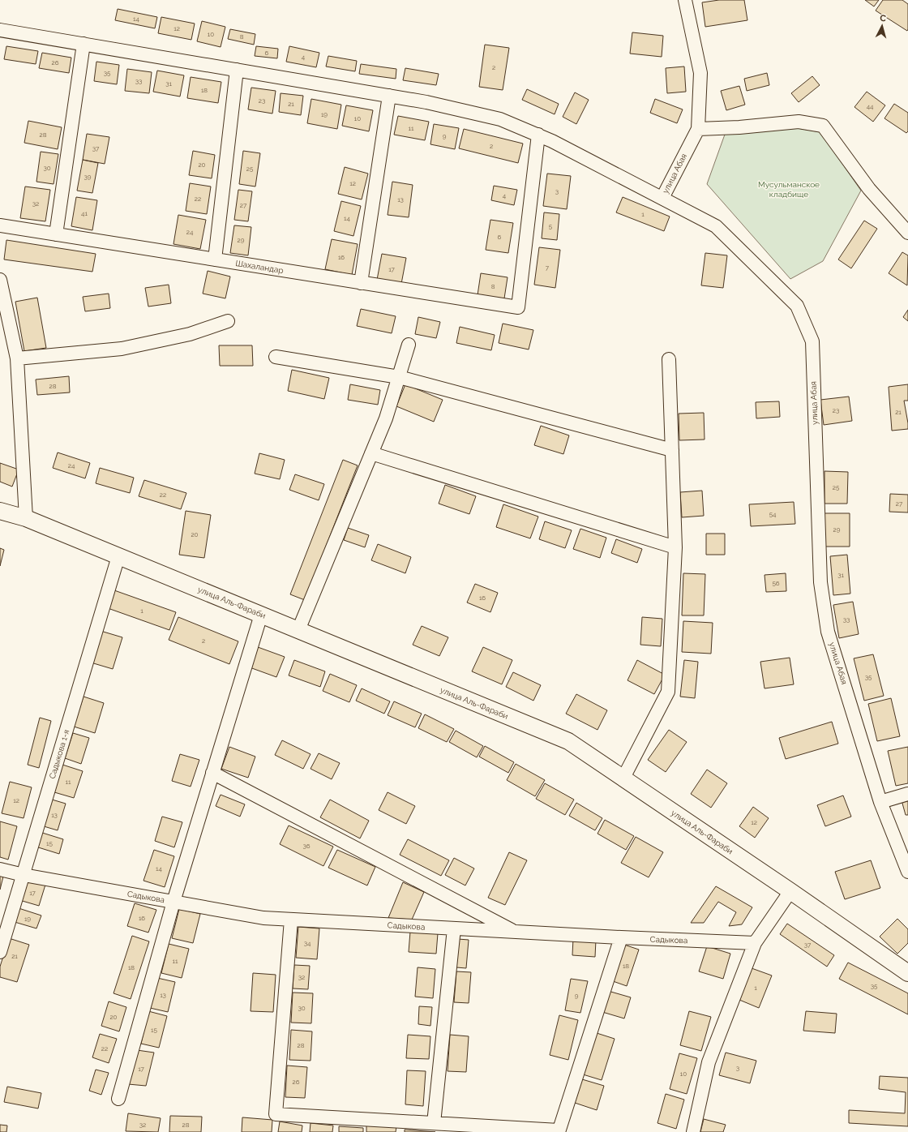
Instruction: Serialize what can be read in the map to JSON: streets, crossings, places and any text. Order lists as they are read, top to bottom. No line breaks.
{"streets":{"main road":["улица Аль-Фараби"],"street":["улица Абая","Шахаландар","Садыкова 1-я","Садыкова"]},"crossings":[["улица Аль-Фараби","Садыкова 1-я"],["Садыкова 1-я","Садыкова"]],"parks":["Мусульманское кладбище"],"house_numbers":["14","12","10","8","6","4","26","2","35","33","31","18","23","21","44","19","10","11","28","9","2","37","20","30","25","39","12","3","4","22","13","32","27","41","1","14","5","24","6","29","16","7","17","8","28","23","21","24","25","22","27","54","29","20","31","56","16","1","33","2","35","11","12","13","12","15","36","14","17","16","19","34","37","21","11","18","18","32","35","1","13","9","30","20","15","28","22","3","17","10","26","32","28"],"north":"top"}
